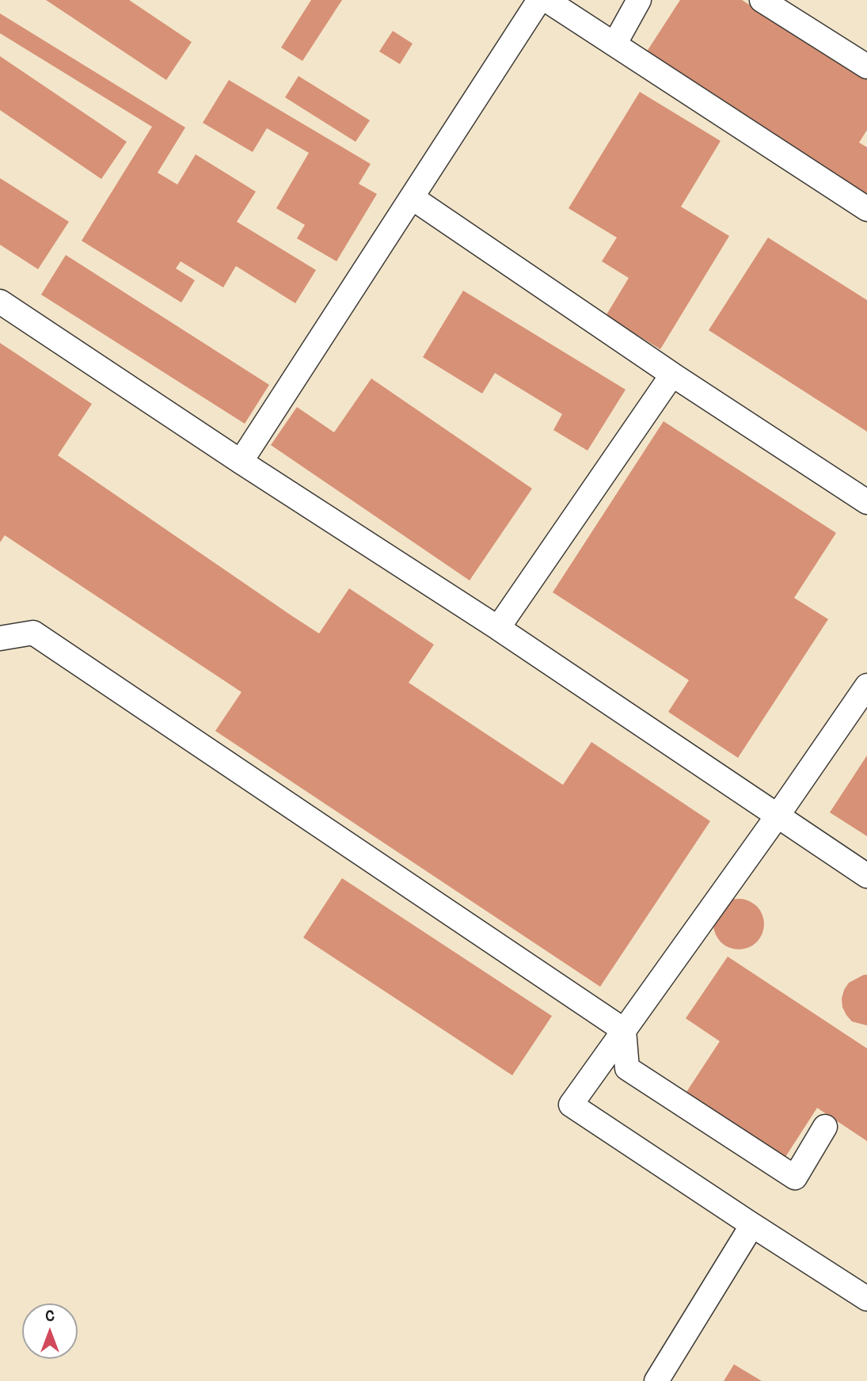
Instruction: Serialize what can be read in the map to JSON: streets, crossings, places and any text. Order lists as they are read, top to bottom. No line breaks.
{"north":"top"}
